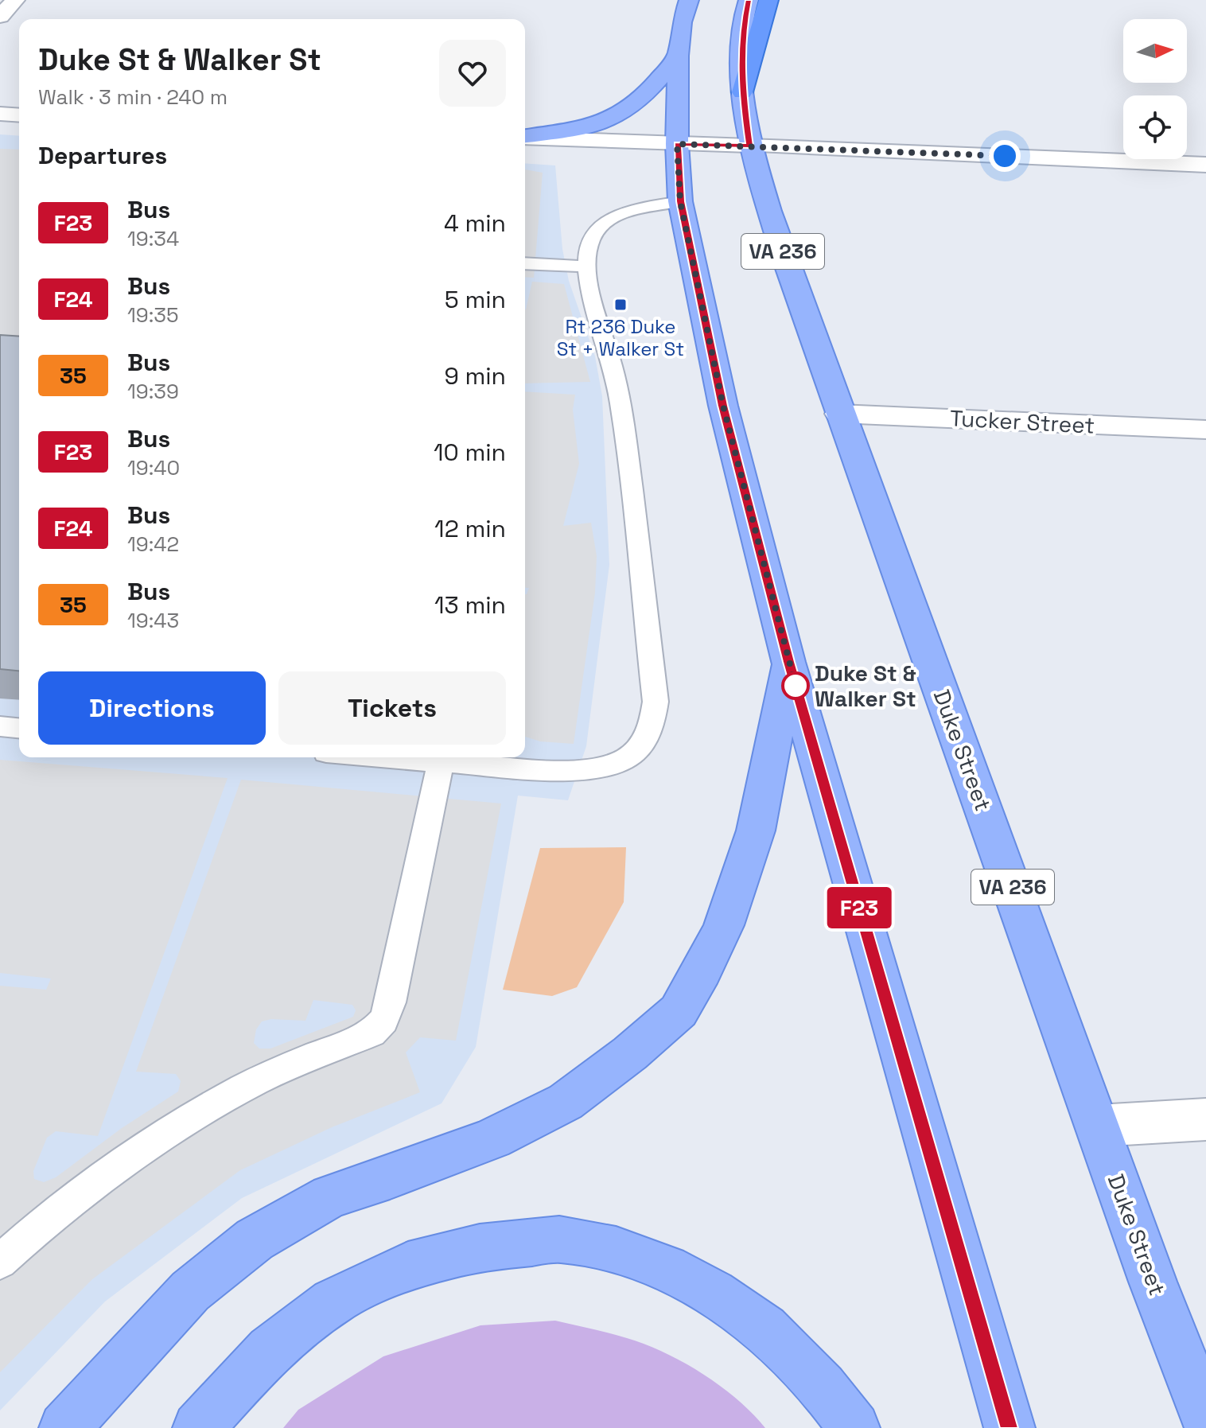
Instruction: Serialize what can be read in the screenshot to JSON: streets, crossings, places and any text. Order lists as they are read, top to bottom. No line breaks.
{"streets":{"main road":["VA 236","Duke Street"],"street":["Tucker Street"]},"crossings":[["Tucker Street","Duke Street"]],"places":{"transit":["Rt 236 Duke St + Walker St"],"other":["Duke St & Walker St"]},"lines":["bus line F23"],"north":"right","page":{"on_map":"F23","heading":[["Duke St & Walker St","Walk · 3 min · 240 m"],"Departures"],"list":[{"mark":"F23","name":"Bus","note":"19:34","value":"4 min"},{"mark":"F24","name":"Bus","note":"19:35","value":"5 min"},{"mark":"35","name":"Bus","note":"19:39","value":"9 min"},{"mark":"F23","name":"Bus","note":"19:40","value":"10 min"},{"mark":"F24","name":"Bus","note":"19:42","value":"12 min"},{"mark":"35","name":"Bus","note":"19:43","value":"13 min"}],"buttons":["Directions","Tickets"]}}
